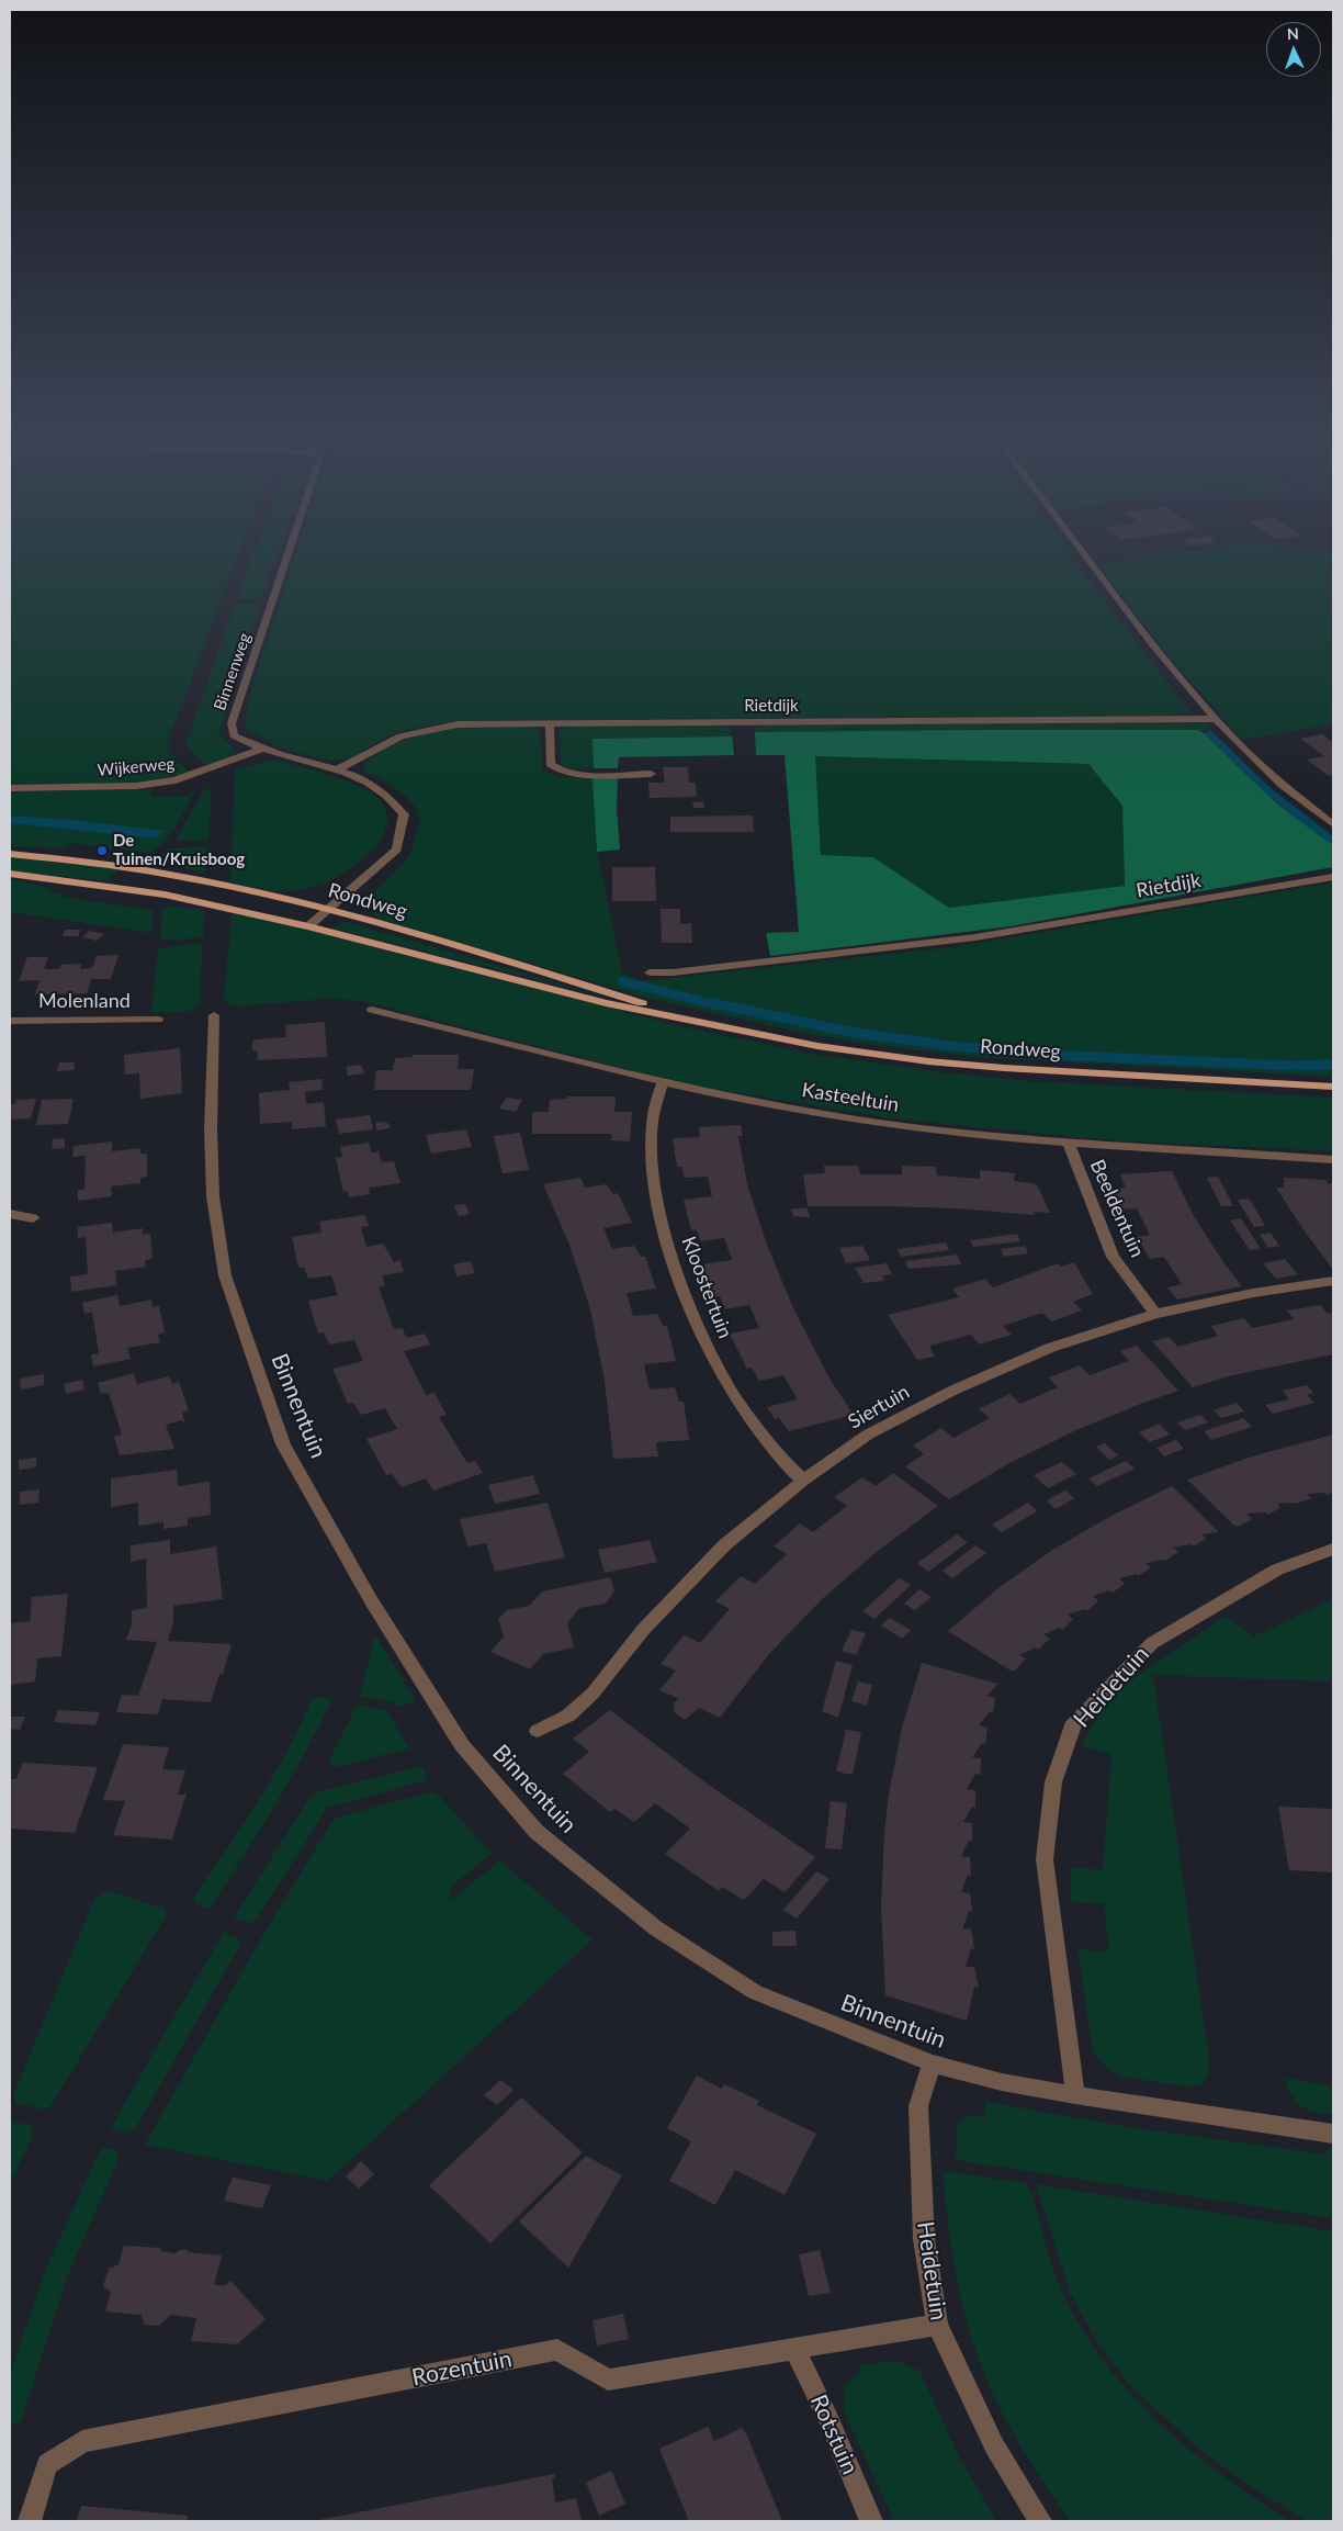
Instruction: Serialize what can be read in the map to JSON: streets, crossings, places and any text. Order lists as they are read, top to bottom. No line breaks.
{"streets":{"main road":["Rondweg"],"street":["Binnenweg","Rietdijk","Wijkerweg","Molenland","Kasteeltuin","Beeldentuin","Kloostertuin","Binnentuin","Siertuin","Heidetuin","Rozentuin","Rotstuin"]},"crossings":[["Binnenweg","Rietdijk"],["Binnenweg","Wijkerweg"],["Binnenweg","Rondweg"],["Kasteeltuin","Beeldentuin"],["Kasteeltuin","Kloostertuin"],["Beeldentuin","Siertuin"],["Kloostertuin","Siertuin"],["Binnentuin","Heidetuin"],["Heidetuin","Rozentuin"],["Rozentuin","Rotstuin"]],"places":["De Tuinen/Kruisboog"],"north":"top"}
